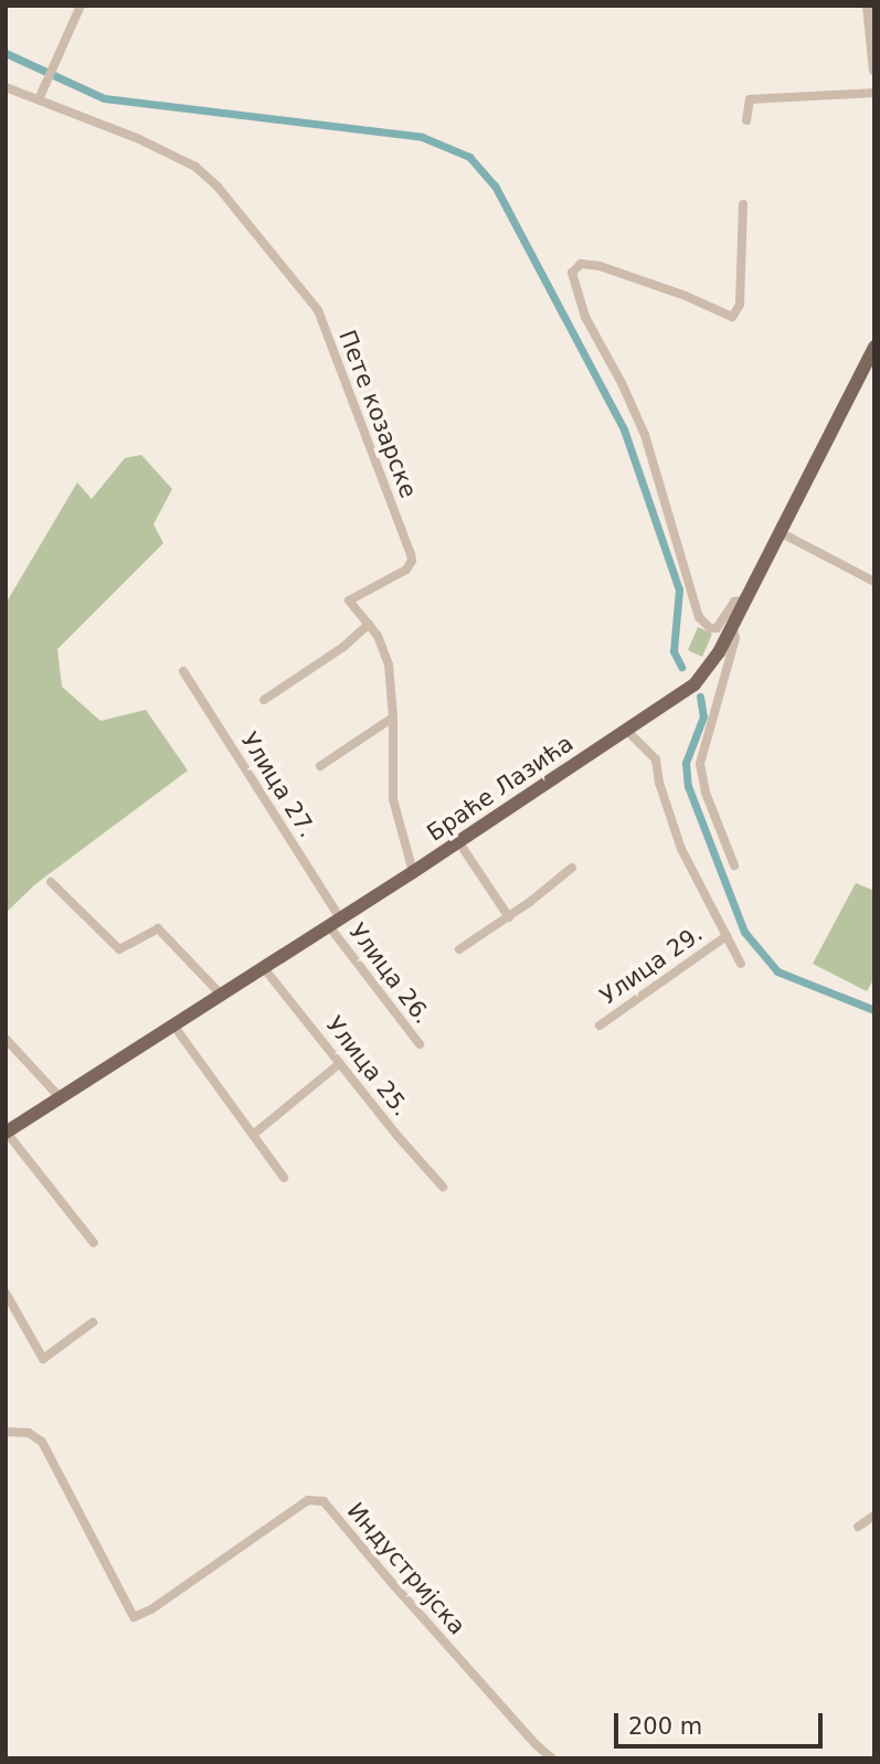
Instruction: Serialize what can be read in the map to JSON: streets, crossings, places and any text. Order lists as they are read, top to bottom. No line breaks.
{"streets":{"main road":["Браће Лазића"],"street":["Пете козарске","Улица 27.","Улица 29.","Улица 26.","Улица 25.","Индустријска"]},"crossings":[["Пете козарске","Браће Лазића"],["Улица 27.","Браће Лазића"],["Улица 27.","Улица 26."],["Браће Лазића","Улица 29."],["Браће Лазића","Улица 26."],["Браће Лазића","Улица 25."]],"scale_bar":"200 m"}
